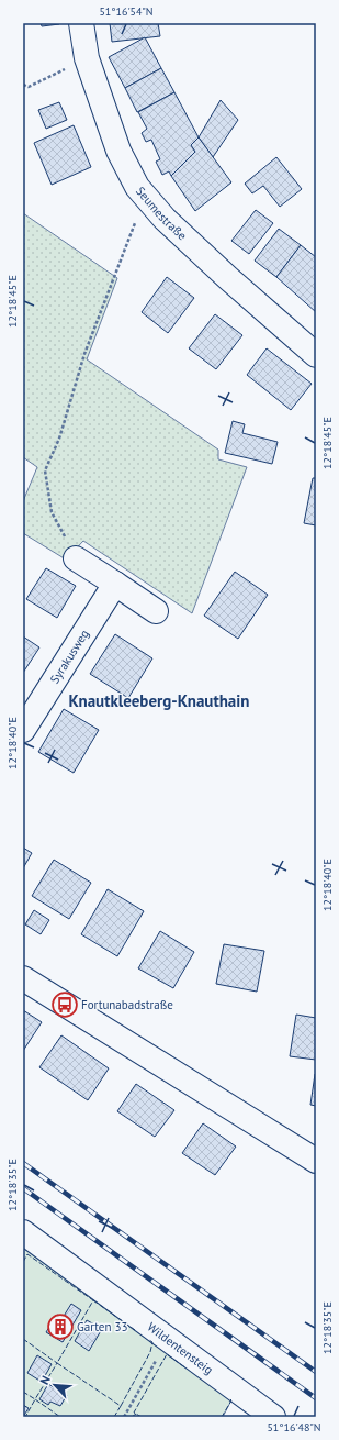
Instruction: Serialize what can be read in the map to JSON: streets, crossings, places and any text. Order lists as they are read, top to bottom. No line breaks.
{"streets":{"street":["Seumestraße","Syrakusweg","Wildentensteig"]},"districts":["Knautkleeberg-Knauthain"],"places":{"bus stop":["Fortunabadstraße"],"building":["Garten 33"]},"north":"top left","coordinates":["51°16'54\"N","12°18'45\"E","12°18'40\"E","12°18'35\"E","51°16'48\"N"]}
